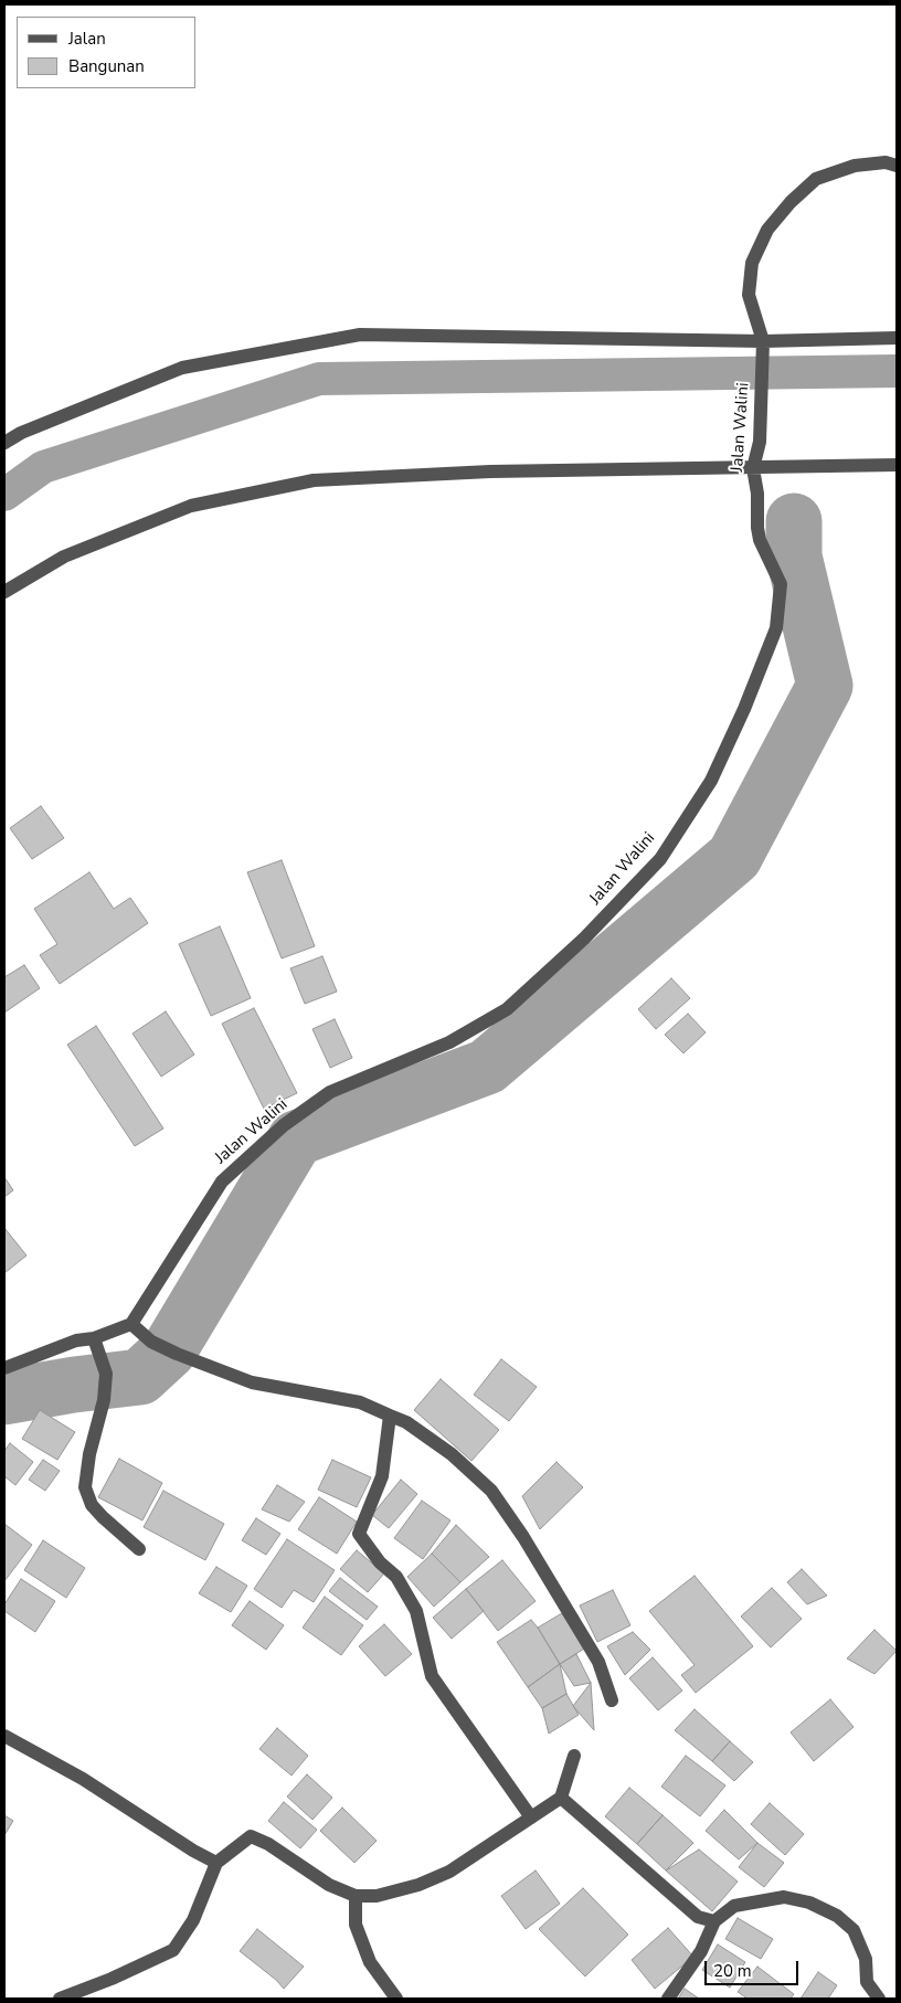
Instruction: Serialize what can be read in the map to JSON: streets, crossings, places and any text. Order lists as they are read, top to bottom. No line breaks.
{"streets":{"street":["Jalan Walini"]},"legend":["Jalan","Bangunan"],"scale_bar":"20 m"}
